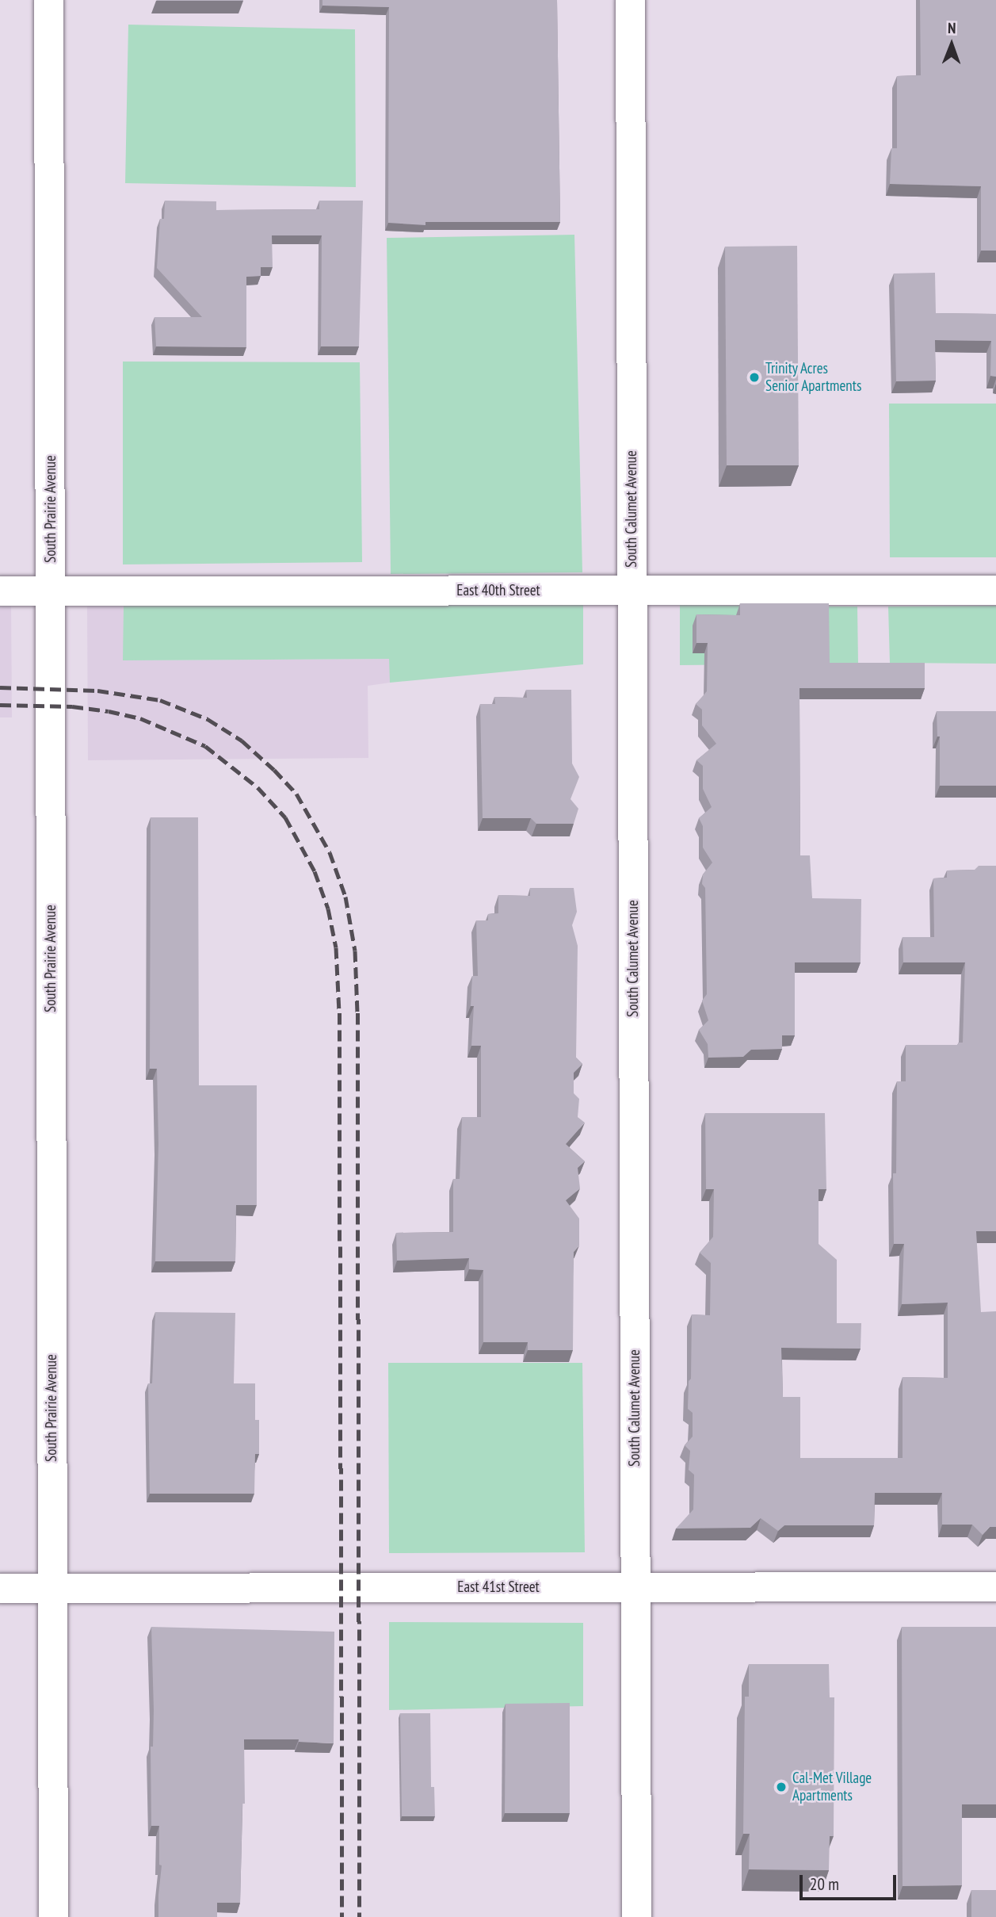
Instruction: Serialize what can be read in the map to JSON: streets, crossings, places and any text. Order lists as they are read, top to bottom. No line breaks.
{"streets":{"street":["South Prairie Avenue","South Calumet Avenue","East 40th Street","East 41st Street"]},"crossings":[["South Prairie Avenue","East 40th Street"],["South Prairie Avenue","East 41st Street"],["South Calumet Avenue","East 40th Street"],["South Calumet Avenue","East 41st Street"]],"places":["Trinity Acres Senior Apartments","Cal-Met Village Apartments"],"scale_bar":"20 m","north":"top"}
